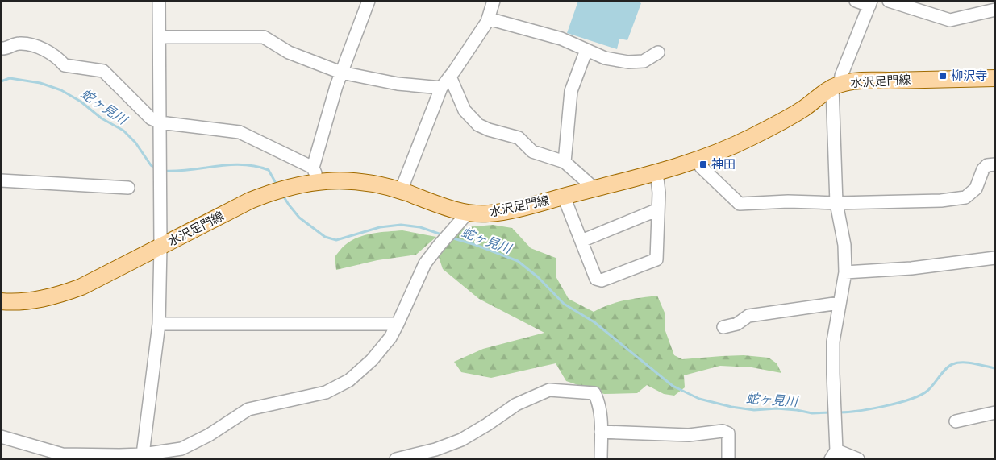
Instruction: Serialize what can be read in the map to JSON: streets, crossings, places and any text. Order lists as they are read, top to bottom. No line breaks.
{"streets":{"main road":["水沢足門線"]},"water":["蛇ヶ見川"],"places":{"transit":["柳沢寺","神田"]}}
